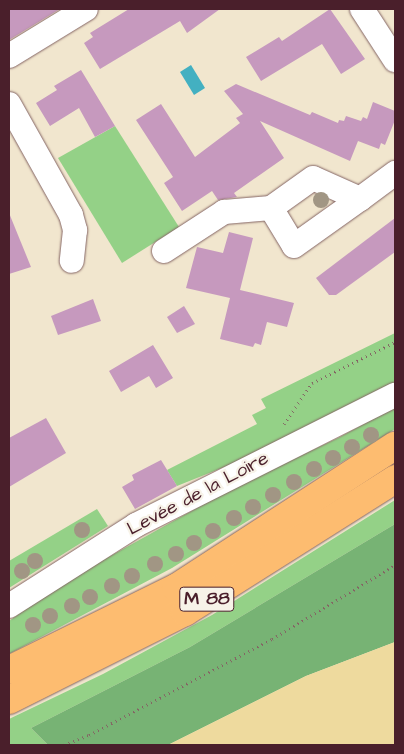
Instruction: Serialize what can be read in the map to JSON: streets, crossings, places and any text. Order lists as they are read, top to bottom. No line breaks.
{"streets":{"highway":["M 88"],"street":["Levée de la Loire"]}}
